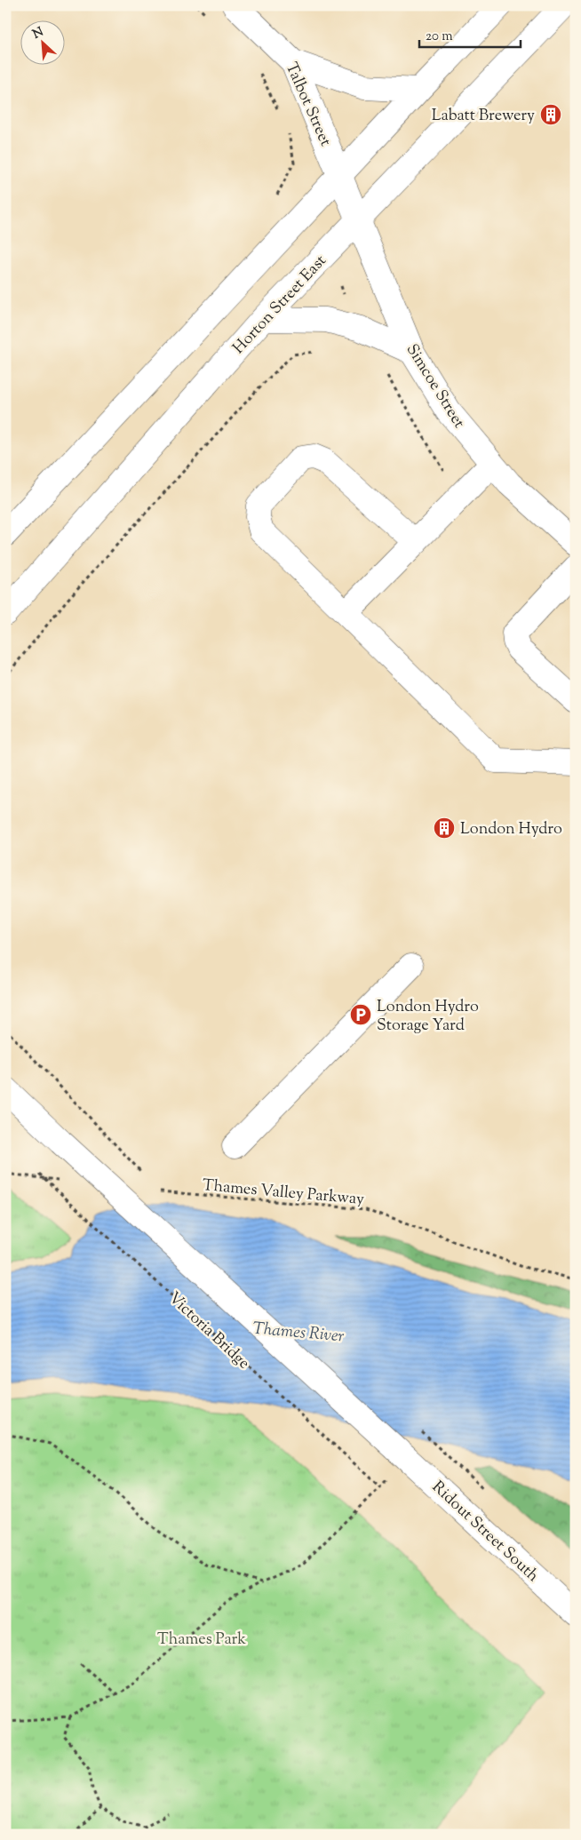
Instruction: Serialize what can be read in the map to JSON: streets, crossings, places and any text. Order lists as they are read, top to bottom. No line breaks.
{"streets":{"main road":["Talbot Street","Horton Street East","Simcoe Street","Ridout Street South"],"path":["Thames Valley Parkway","Victoria Bridge"]},"crossings":[["Talbot Street","Horton Street East"],["Talbot Street","Simcoe Street"],["Horton Street East","Simcoe Street"]],"water":["Thames River"],"parks":["Thames Park"],"places":{"building":["Labatt Brewery","London Hydro"],"parking":["London Hydro Storage Yard"]},"scale_bar":"20 m","north":"top left"}
